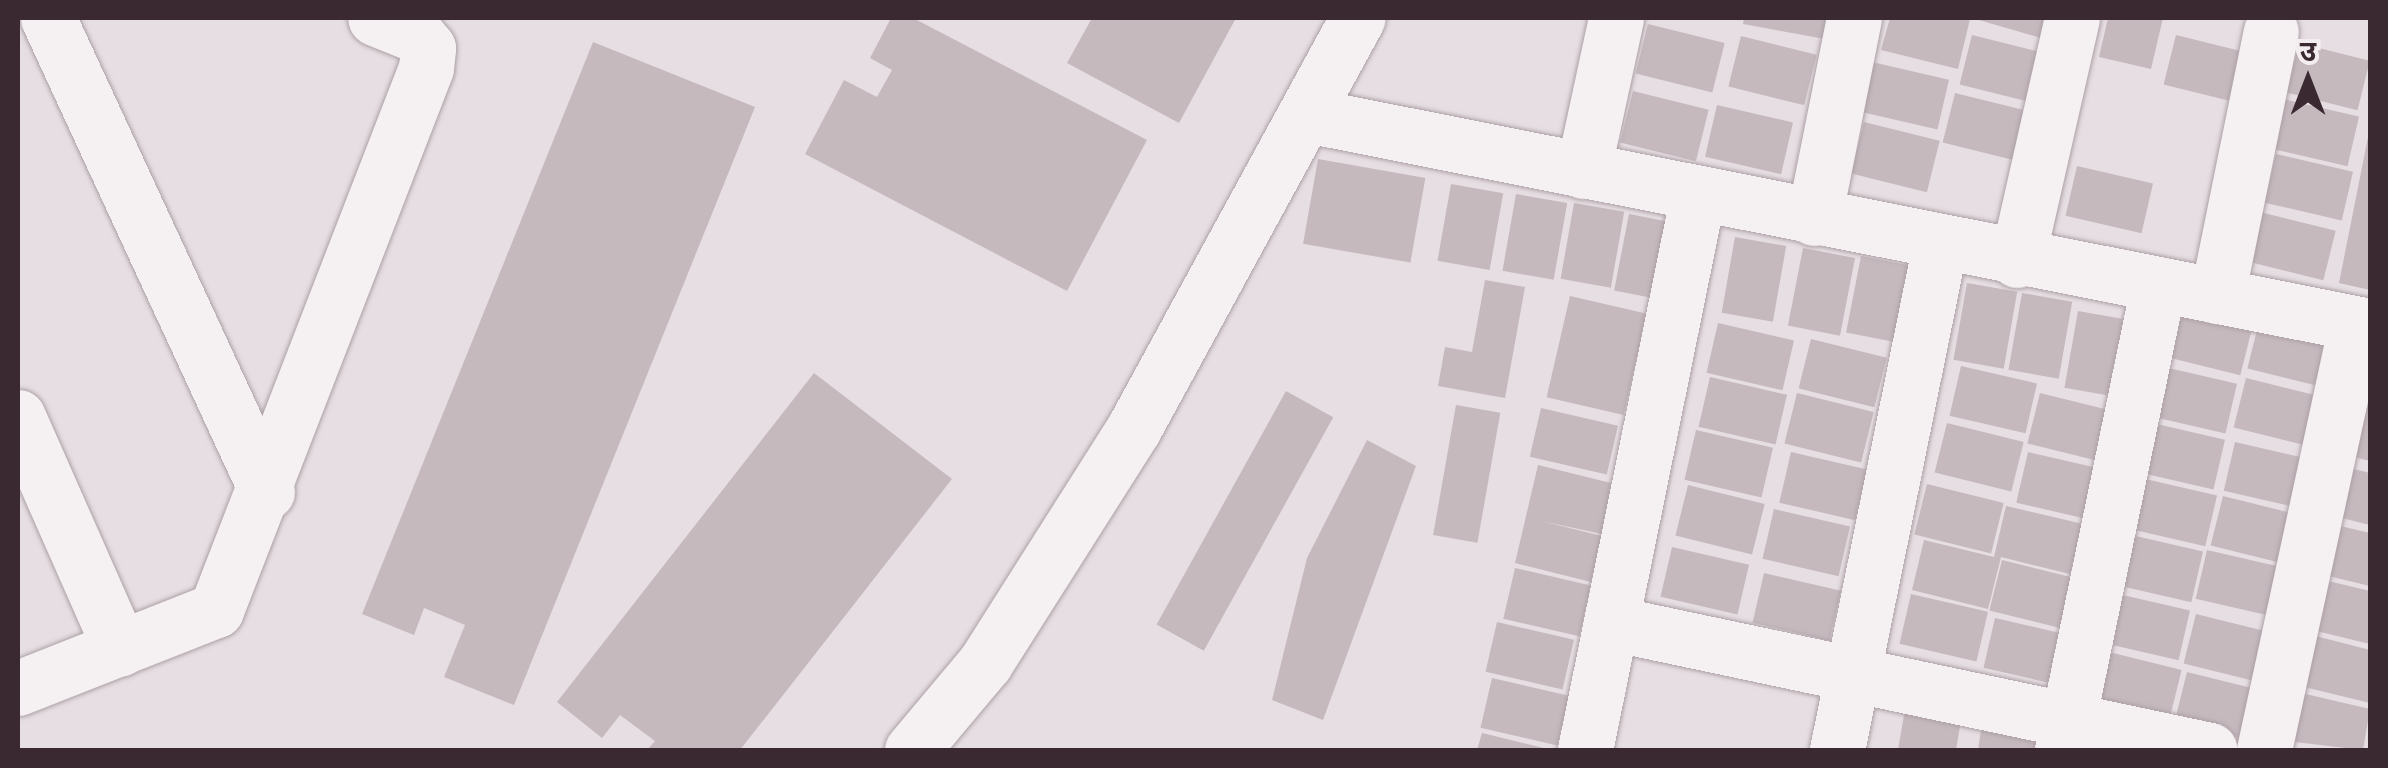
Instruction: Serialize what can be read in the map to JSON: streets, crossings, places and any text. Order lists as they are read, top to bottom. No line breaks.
{"north":"top"}
